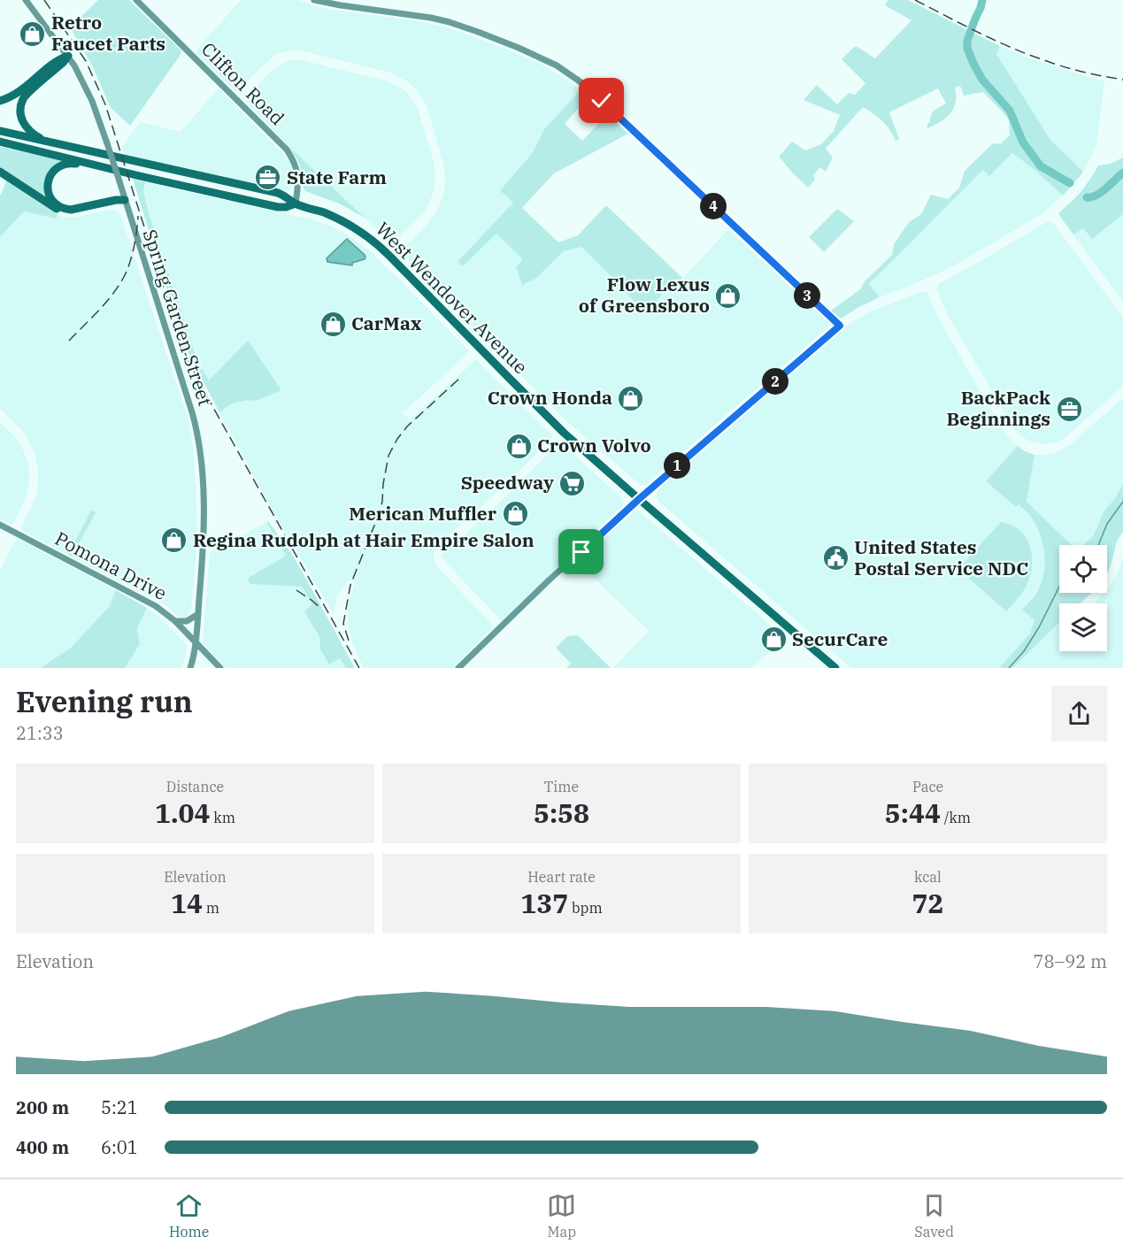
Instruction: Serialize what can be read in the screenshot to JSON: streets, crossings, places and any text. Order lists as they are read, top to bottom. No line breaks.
{"streets":{"highway":["West Wendover Avenue"],"street":["Clifton Road","Spring Garden Street","Pomona Drive"]},"crossings":[["Clifton Road","West Wendover Avenue"],["Spring Garden Street","Pomona Drive"]],"places":{"shop":["Retro Faucet Parts","Flow Lexus of Greensboro","CarMax","Crown Honda","Crown Volvo","Merican Muffler","Regina Rudolph at Hair Empire Salon","SecurCare"],"office":["State Farm","BackPack Beginnings"],"supermarket":["Speedway"],"public building":["United States Postal Service NDC"]},"page":{"pins":["4","3","2","1"],"heading":["Evening run","21:33"],"stats":[["Distance","1.04 km"],["Time","5:58"],["Pace","5:44 /km"],["Elevation","14 m"],["Heart rate","137 bpm"],["kcal","72"]],"chart":["Elevation","78–92 m"],"list":[{"name":"200 m","note":"5:21"},{"name":"400 m","note":"6:01"}],"tabs":["Home","Map","Saved"]}}
